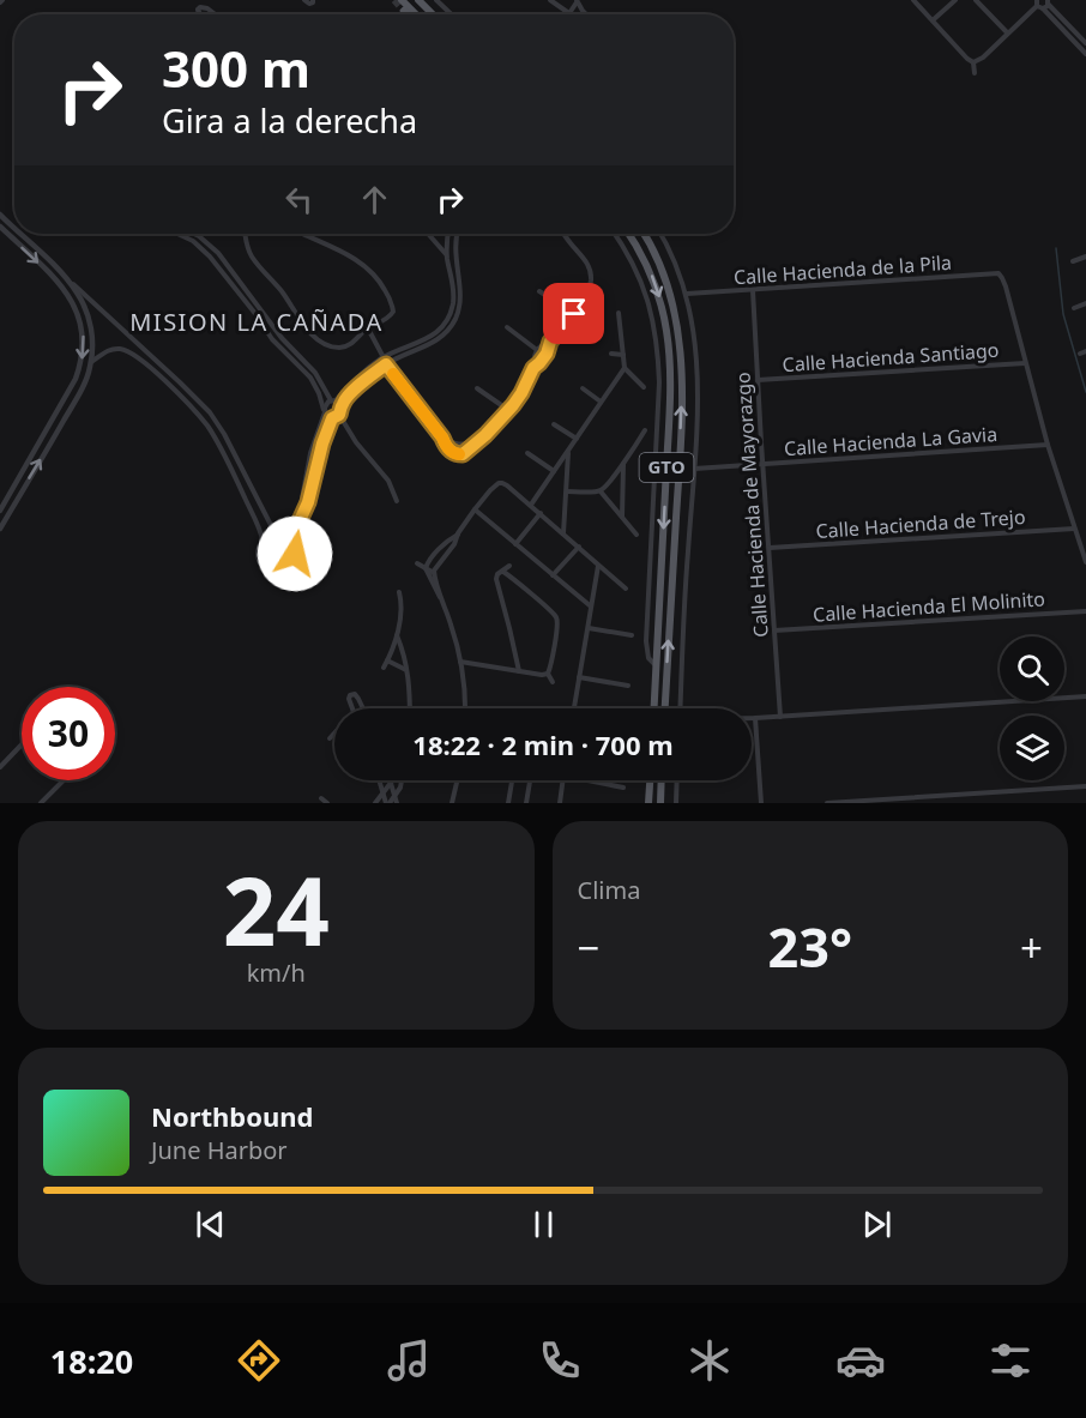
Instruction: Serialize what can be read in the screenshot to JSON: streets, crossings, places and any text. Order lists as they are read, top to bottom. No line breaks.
{"streets":{"main road":["GTO"],"street":["Calle Hacienda de la Pila","Calle Hacienda Santiago","Calle Hacienda La Gavia","Calle Hacienda de Mayorazgo","Calle Hacienda de Trejo","Calle Hacienda El Molinito"]},"crossings":[["Calle Hacienda de la Pila","Calle Hacienda Santiago"],["Calle Hacienda de la Pila","Calle Hacienda de Mayorazgo"],["Calle Hacienda Santiago","Calle Hacienda de Mayorazgo"],["Calle Hacienda La Gavia","Calle Hacienda de Mayorazgo"],["Calle Hacienda de Mayorazgo","Calle Hacienda de Trejo"],["Calle Hacienda de Mayorazgo","Calle Hacienda El Molinito"]],"districts":["MISION LA CAÑADA"],"page":{"turn":["300 m","Gira a la derecha"],"limit":"30","trip":"18:22 · 2 min · 700 m","tile":[["24","km/h"],"Clima"],"heat":["−","23°","+"],"song":["Northbound","June Harbor"],"tabs":"18:20"}}
